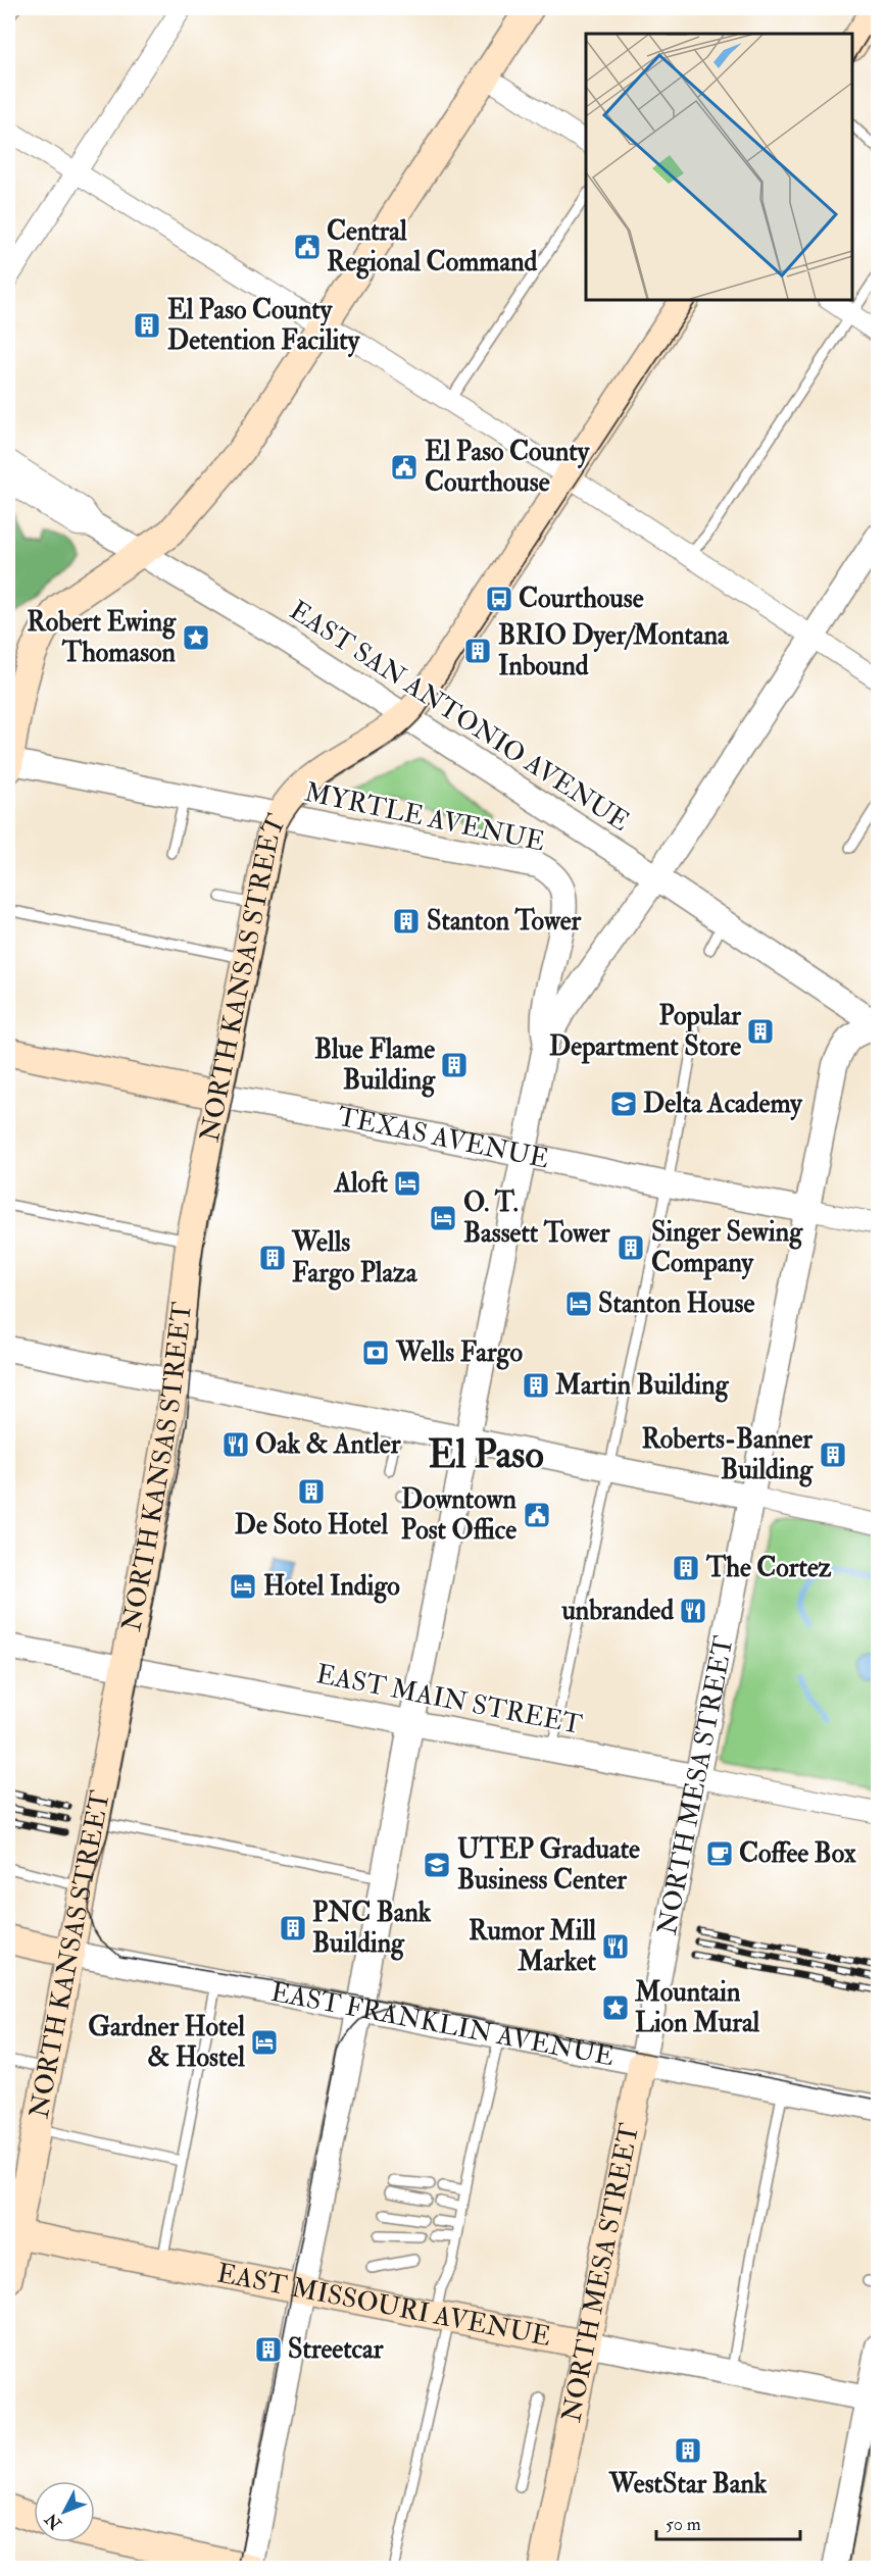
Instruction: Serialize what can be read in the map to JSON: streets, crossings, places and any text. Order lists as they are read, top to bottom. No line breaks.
{"streets":{"main road":["NORTH KANSAS STREET","TEXAS AVENUE","NORTH MESA STREET","EAST FRANKLIN AVENUE","EAST MISSOURI AVENUE"],"street":["EAST SAN ANTONIO AVENUE","MYRTLE AVENUE","EAST MAIN STREET"]},"crossings":[["EAST SAN ANTONIO AVENUE","NORTH KANSAS STREET"],["EAST SAN ANTONIO AVENUE","NORTH MESA STREET"],["MYRTLE AVENUE","NORTH KANSAS STREET"],["NORTH KANSAS STREET","TEXAS AVENUE"],["NORTH KANSAS STREET","EAST MAIN STREET"],["NORTH KANSAS STREET","EAST FRANKLIN AVENUE"],["NORTH KANSAS STREET","EAST MISSOURI AVENUE"],["TEXAS AVENUE","NORTH MESA STREET"],["EAST MAIN STREET","NORTH MESA STREET"],["NORTH MESA STREET","EAST FRANKLIN AVENUE"],["NORTH MESA STREET","EAST MISSOURI AVENUE"]],"districts":["El Paso"],"places":{"public building":["Central Regional Command","El Paso County Courthouse","Downtown Post Office"],"building":["El Paso County Detention Facility","BRIO Dyer/Montana Inbound","Stanton Tower","Popular Department Store","Blue Flame Building","Singer Sewing Company","Wells Fargo Plaza","Martin Building","Roberts-Banner Building","De Soto Hotel","The Cortez","PNC Bank Building","Streetcar","WestStar Bank"],"bus stop":["Courthouse"],"place":["Robert Ewing Thomason","Mountain Lion Mural"],"school or university":["Delta Academy","UTEP Graduate Business Center"],"hotel":["Aloft","O. T. Bassett Tower","Stanton House","Hotel Indigo","Gardner Hotel & Hostel"],"bank":["Wells Fargo"],"restaurant":["Oak & Antler","unbranded","Rumor Mill Market"],"cafe":["Coffee Box"]},"scale_bar":"50 m","north":"bottom left"}
